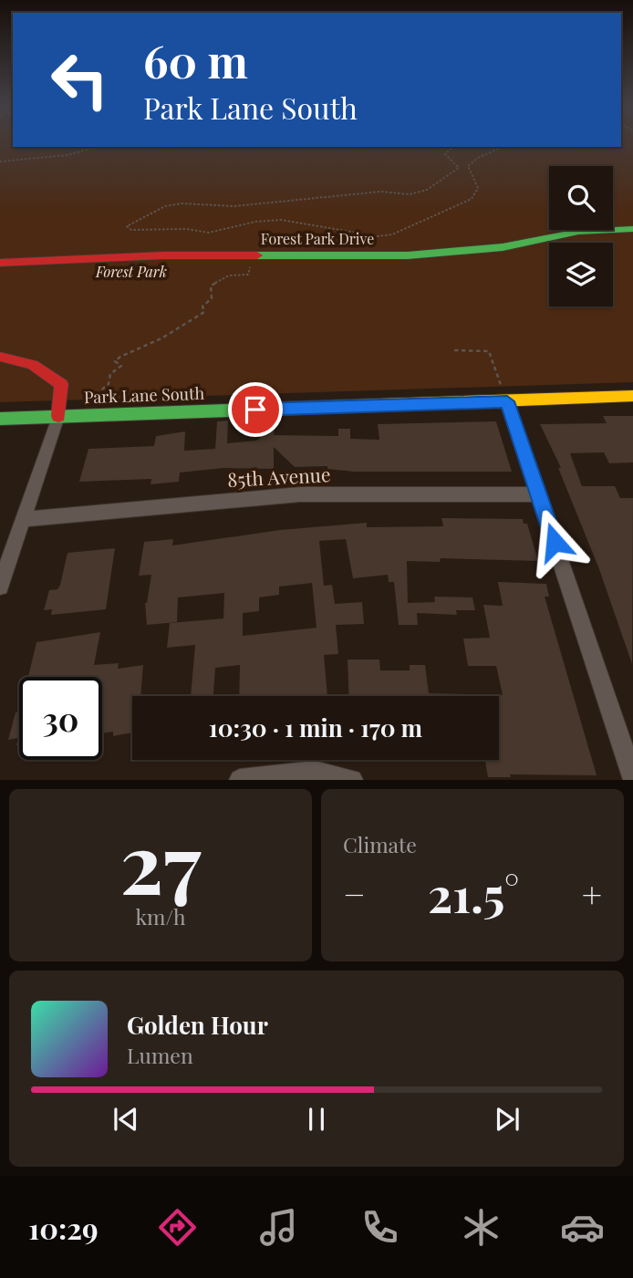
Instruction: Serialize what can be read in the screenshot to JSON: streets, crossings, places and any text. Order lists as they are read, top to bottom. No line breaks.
{"streets":{"street":["Forest Park Drive","Park Lane South","85th Avenue"]},"parks":["Forest Park"],"page":{"turn":["60 m","Park Lane South"],"limit":"30","trip":"10:30 · 1 min · 170 m","tile":[["27","km/h"],"Climate"],"heat":["−","21.5°","+"],"song":["Golden Hour","Lumen"],"tabs":"10:29"}}
